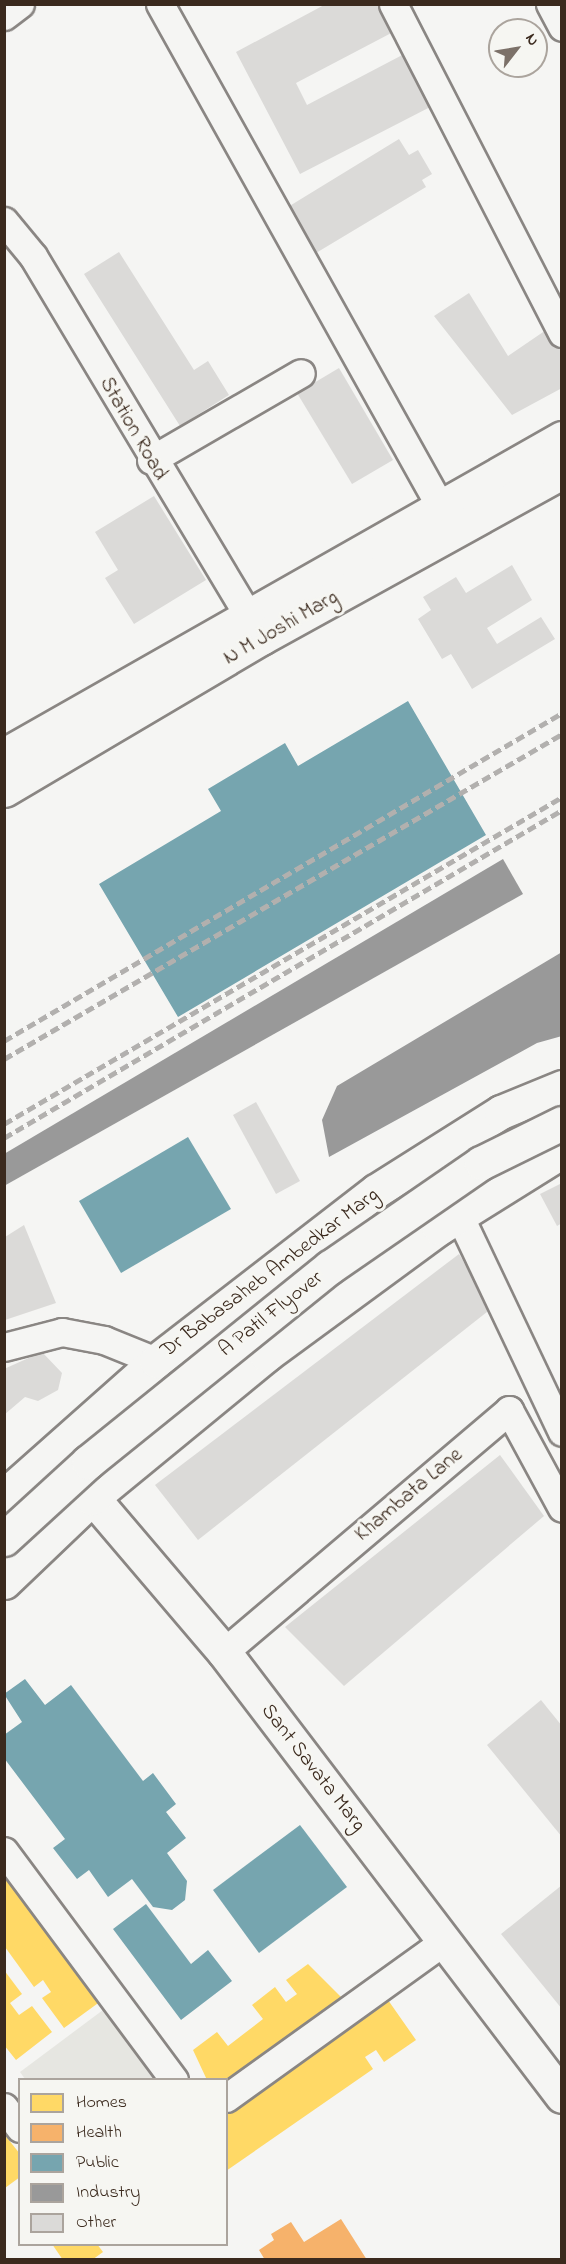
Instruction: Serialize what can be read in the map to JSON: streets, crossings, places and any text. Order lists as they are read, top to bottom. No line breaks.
{"streets":{"main road":["N M Joshi Marg","Dr Babasaheb Ambedkar Marg","A Patil Flyover","Sant Savata Marg"],"street":["Station Road","Khambata Lane"]},"crossings":[["Station Road","N M Joshi Marg"],["Dr Babasaheb Ambedkar Marg","Sant Savata Marg"],["Khambata Lane","Sant Savata Marg"]],"legend":["Homes","Health","Public","Industry","Other"],"north":"top right"}
